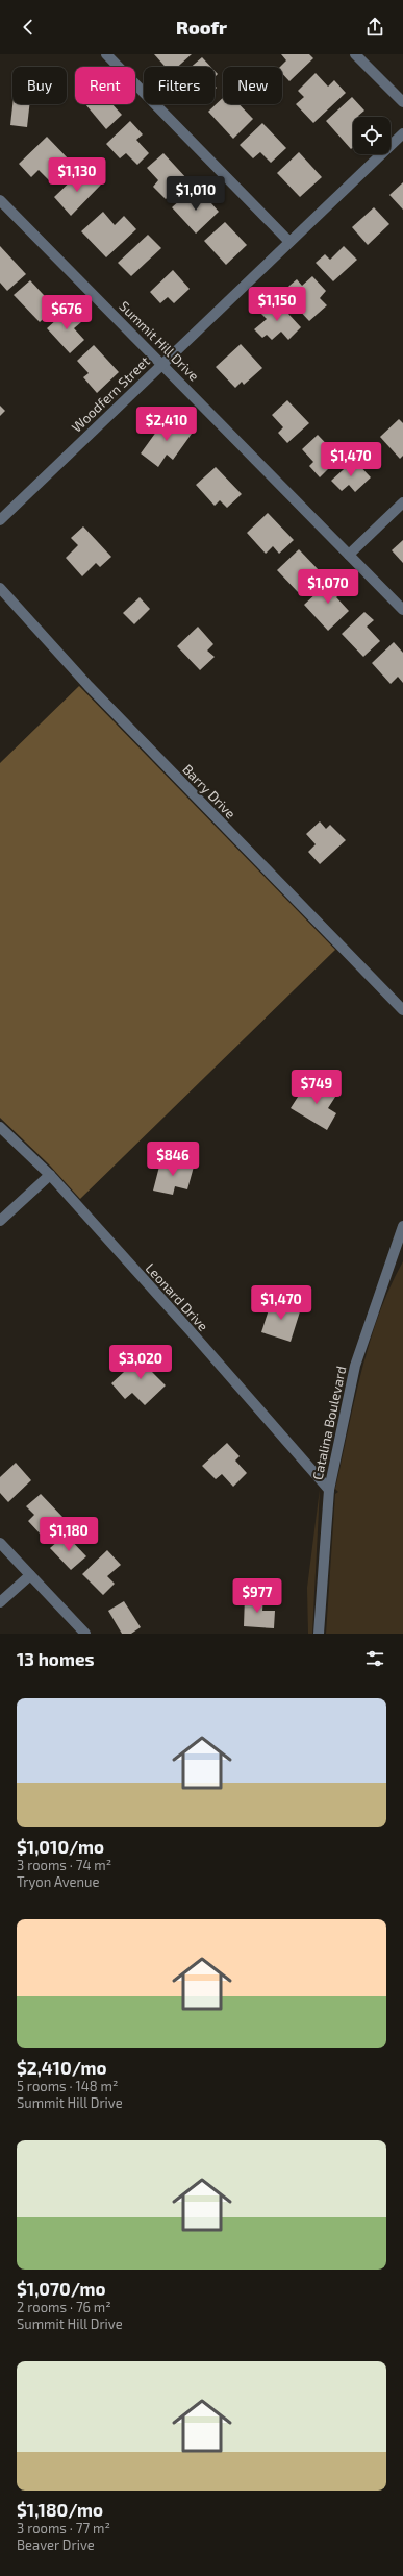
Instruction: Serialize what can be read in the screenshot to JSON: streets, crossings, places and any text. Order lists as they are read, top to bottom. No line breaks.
{"streets":{"street":["Summit Hill Drive","Woodfern Street","Barry Drive","Leonard Drive","Catalina Boulevard"]},"crossings":[["Summit Hill Drive","Woodfern Street"],["Leonard Drive","Catalina Boulevard"]],"page":{"header":"Roofr","chip":["Buy","Rent","Filters","New"],"price":["$1,130","$1,010","$1,150","$676","$2,410","$1,470","$1,070","$749","$846","$1,470","$3,020","$1,180","$977"],"heading":"13 homes","list":[{"name":"$1,010/mo","note":"3 rooms · 74 m² · Tryon Avenue"},{"name":"$2,410/mo","note":"5 rooms · 148 m² · Summit Hill Drive"},{"name":"$1,070/mo","note":"2 rooms · 76 m² · Summit Hill Drive"},{"name":"$1,180/mo","note":"3 rooms · 77 m² · Beaver Drive"}]}}
